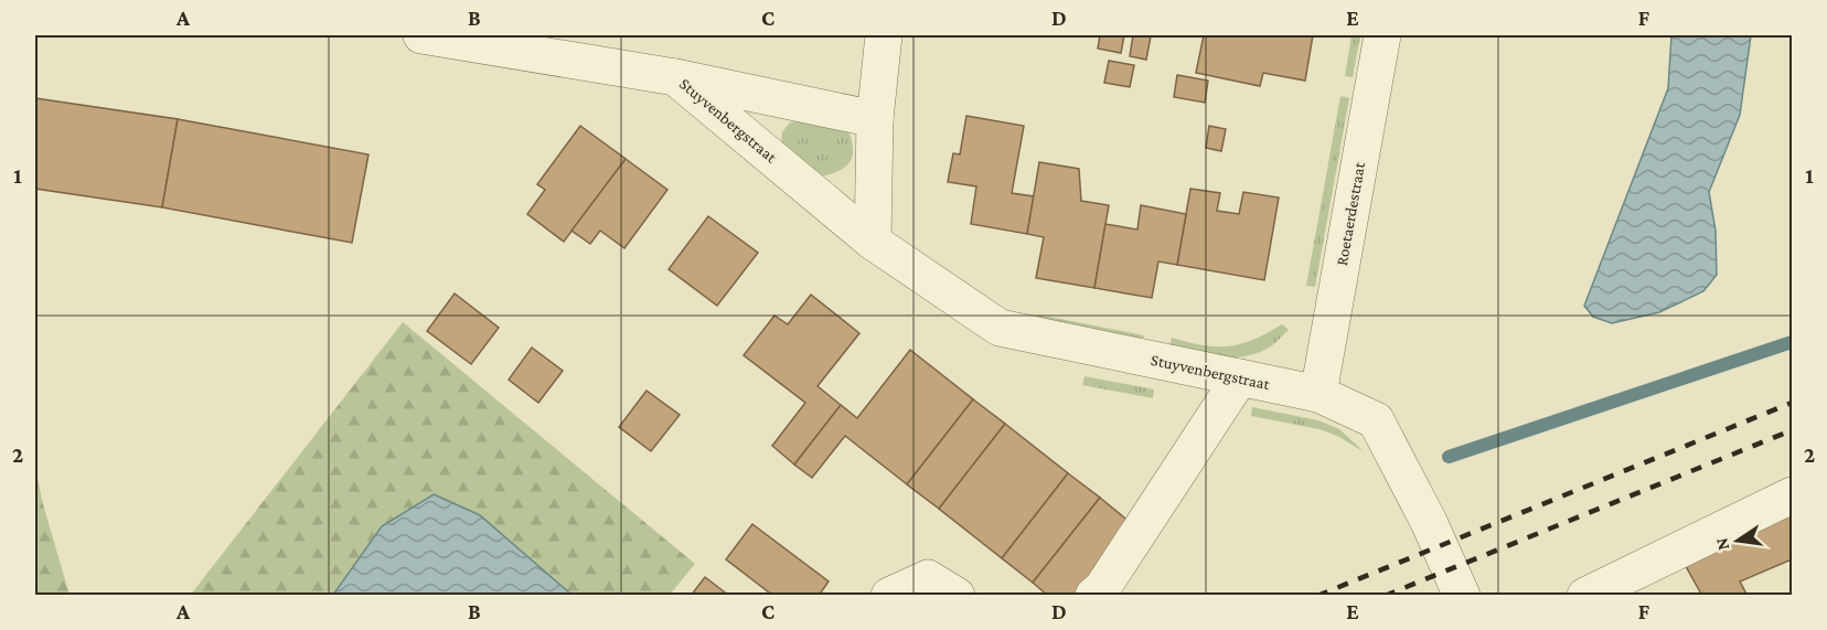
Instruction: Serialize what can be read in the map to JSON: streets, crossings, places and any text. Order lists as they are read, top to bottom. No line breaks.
{"streets":{"street":["Stuyvenbergstraat","Roetaerdestraat"]},"crossings":[["Stuyvenbergstraat","Roetaerdestraat"]],"north":"left","grid":{"columns":["A","B","C","D","E","F"],"rows":["1","2"]}}
